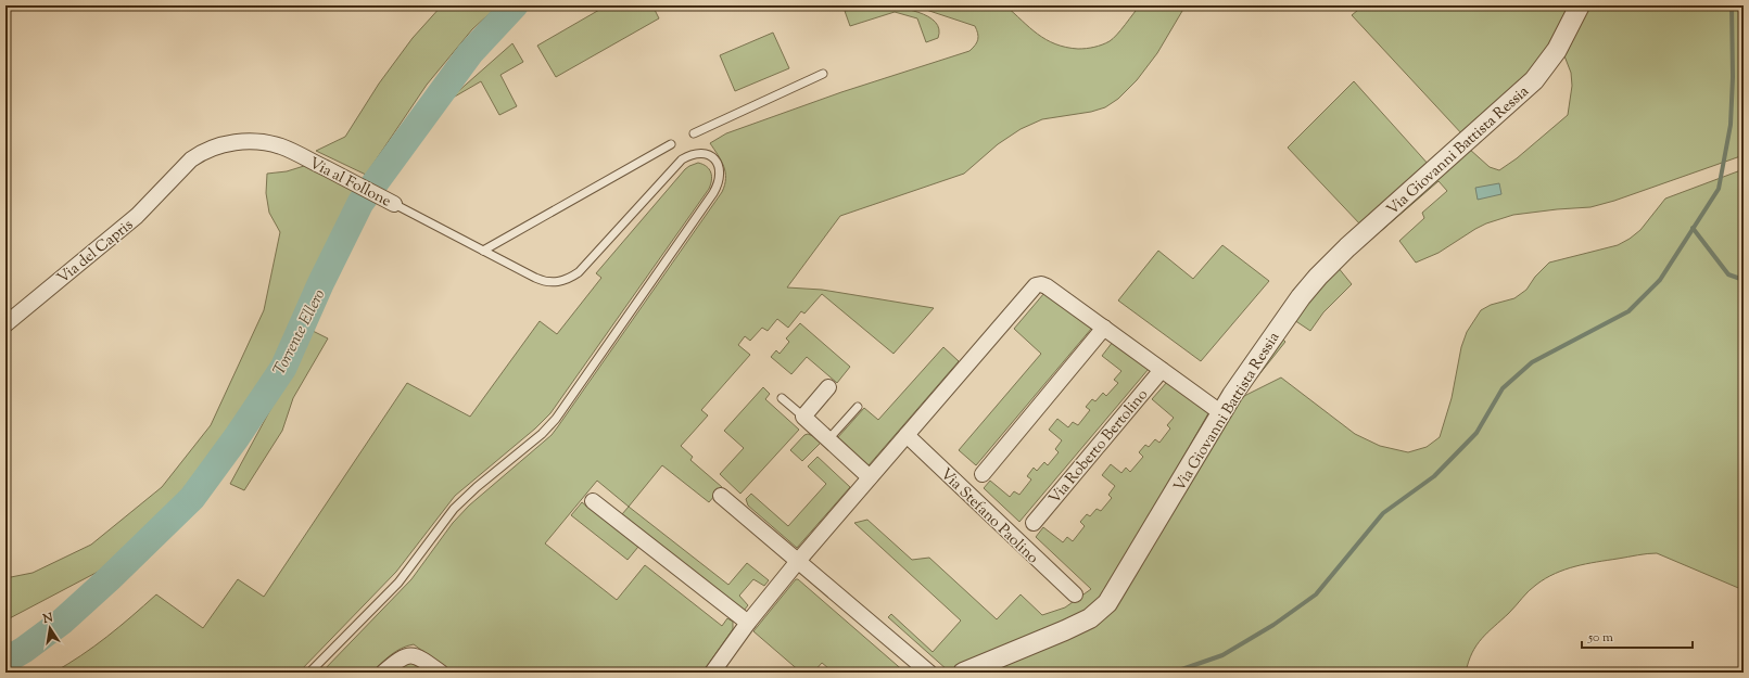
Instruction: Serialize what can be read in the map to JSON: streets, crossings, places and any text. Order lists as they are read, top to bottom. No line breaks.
{"streets":{"street":["Via Giovanni Battista Ressia","Via al Follone","Via del Capris","Via Roberto Bertolino","Via Stefano Paolino"]},"crossings":[["Via al Follone","Via del Capris"]],"water":["Torrente Ellero"],"scale_bar":"50 m","north":"top"}
